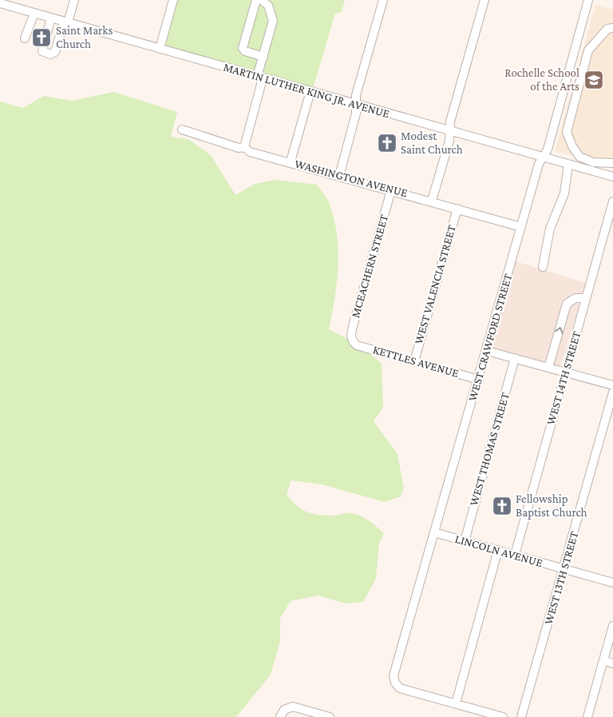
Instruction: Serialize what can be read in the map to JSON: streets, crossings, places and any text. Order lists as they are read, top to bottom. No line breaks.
{"streets":{"street":["MARTIN LUTHER KING JR. AVENUE","WASHINGTON AVENUE","MCEACHERN STREET","WEST VALENCIA STREET","WEST CRAWFORD STREET","KETTLES AVENUE","WEST 14TH STREET","WEST THOMAS STREET","LINCOLN AVENUE","WEST 13TH STREET"]},"crossings":[["MARTIN LUTHER KING JR. AVENUE","WEST CRAWFORD STREET"],["WASHINGTON AVENUE","MCEACHERN STREET"],["WASHINGTON AVENUE","WEST VALENCIA STREET"],["WASHINGTON AVENUE","WEST CRAWFORD STREET"],["MCEACHERN STREET","KETTLES AVENUE"],["WEST VALENCIA STREET","KETTLES AVENUE"],["WEST CRAWFORD STREET","KETTLES AVENUE"],["WEST CRAWFORD STREET","LINCOLN AVENUE"],["WEST 14TH STREET","LINCOLN AVENUE"],["WEST THOMAS STREET","LINCOLN AVENUE"],["LINCOLN AVENUE","WEST 13TH STREET"]],"places":{"church":["Saint Marks Church","Modest Saint Church","Fellowship Baptist Church"],"school or university":["Rochelle School of the Arts"]}}
